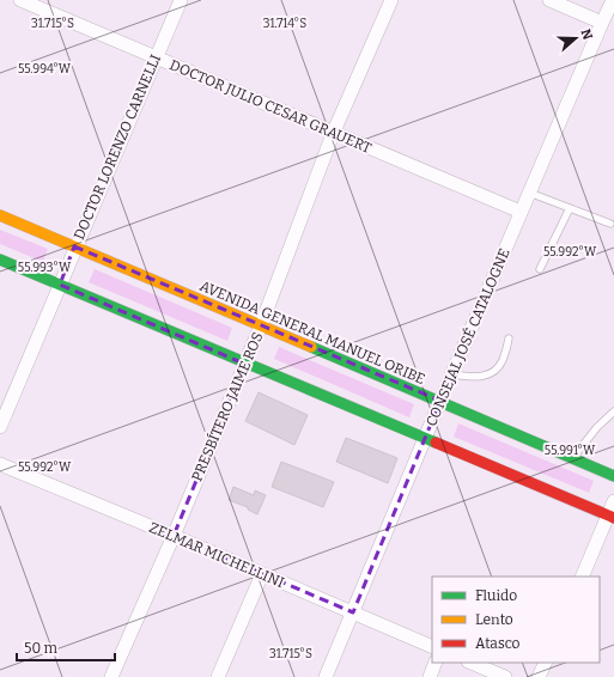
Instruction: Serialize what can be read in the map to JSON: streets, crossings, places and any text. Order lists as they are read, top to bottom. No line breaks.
{"streets":{"main road":["AVENIDA GENERAL MANUEL ORIBE"],"street":["DOCTOR JULIO CESAR GRAUERT","DOCTOR LORENZO CARNELLI","CONSEJAL JOSÉ CATALOGNE","PRESBÍTERO JAIME ROS","ZELMAR MICHELLINI"]},"crossings":[["DOCTOR JULIO CESAR GRAUERT","DOCTOR LORENZO CARNELLI"],["DOCTOR JULIO CESAR GRAUERT","CONSEJAL JOSÉ CATALOGNE"],["DOCTOR JULIO CESAR GRAUERT","PRESBÍTERO JAIME ROS"],["DOCTOR LORENZO CARNELLI","AVENIDA GENERAL MANUEL ORIBE"],["AVENIDA GENERAL MANUEL ORIBE","CONSEJAL JOSÉ CATALOGNE"],["AVENIDA GENERAL MANUEL ORIBE","PRESBÍTERO JAIME ROS"],["CONSEJAL JOSÉ CATALOGNE","ZELMAR MICHELLINI"],["PRESBÍTERO JAIME ROS","ZELMAR MICHELLINI"]],"legend":["Fluido","Lento","Atasco"],"scale_bar":"50 m","north":"right","coordinates":["31.715°S","31.714°S","55.994°W","55.992°W","55.993°W","55.991°W"]}
